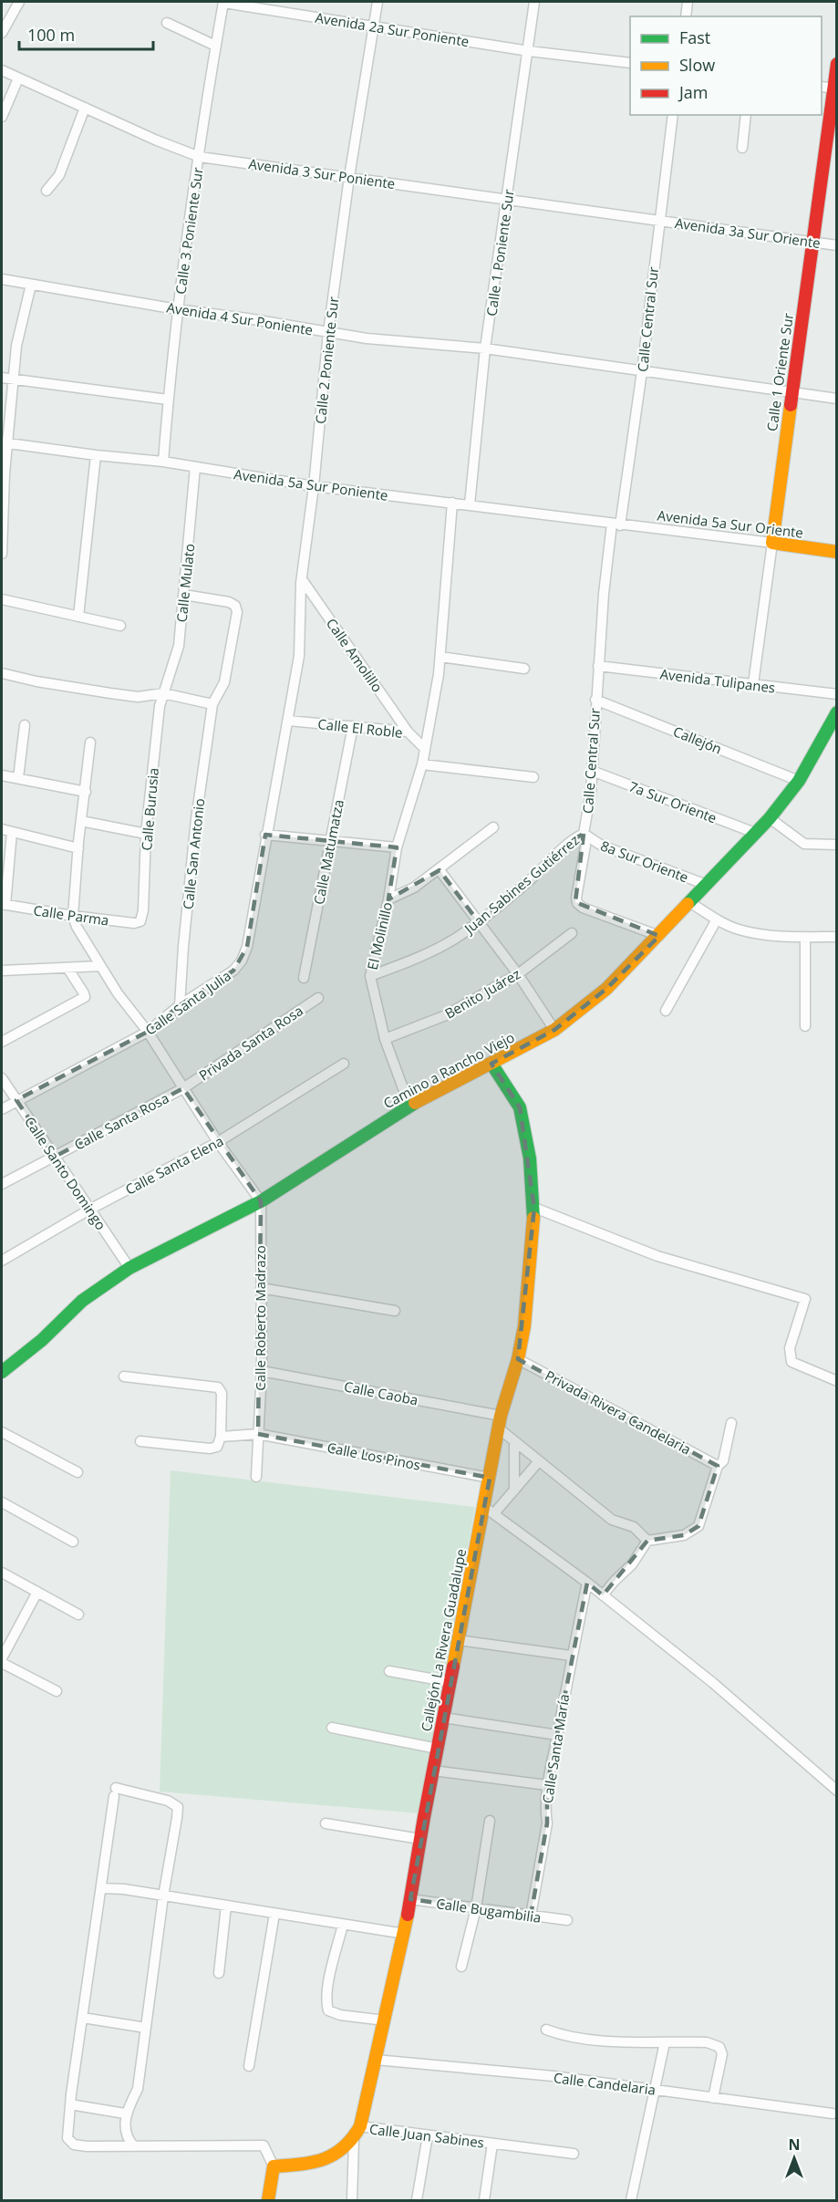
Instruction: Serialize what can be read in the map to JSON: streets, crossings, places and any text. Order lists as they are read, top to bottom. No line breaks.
{"streets":{"street":["Avenida 2a Sur Poniente","Avenida 3 Sur Poniente","Calle 3 Poniente Sur","Avenida 3a Sur Oriente","Calle 1 Poniente Sur","Avenida 4 Sur Poniente","Calle Central Sur","Calle 2 Poniente Sur","Calle 1 Oriente Sur","Avenida 5a Sur Poniente","Avenida 5a Sur Oriente","Calle Mulato","Calle Amolillo","Avenida Tulipanes","Calle El Roble","Callejón","7a Sur Oriente","Calle Burusia","Calle Matumatza","Calle San Antonio","8a Sur Oriente","Juan Sabines Gutiérrez","Calle Parma","El Molinillo","Benito Juárez","Calle Santa Julia","Privada Santa Rosa","Camino a Rancho Viejo","Calle Santa Rosa","Calle Santa Elena","Calle Santo Domingo","Calle Roberto Madrazo","Calle Caoba","Privada Rivera Candelaria","Calle Los Pinos","Callejón La Rivera Guadalupe","Calle Santa María","Calle Bugambilia","Calle Candelaria","Calle Juan Sabines"]},"crossings":[["Avenida 2a Sur Poniente","Calle 3 Poniente Sur"],["Avenida 2a Sur Poniente","Calle 1 Poniente Sur"],["Avenida 2a Sur Poniente","Calle 2 Poniente Sur"],["Avenida 3 Sur Poniente","Calle 3 Poniente Sur"],["Avenida 3 Sur Poniente","Avenida 3a Sur Oriente"],["Avenida 3 Sur Poniente","Calle 1 Poniente Sur"],["Avenida 3 Sur Poniente","Calle Central Sur"],["Avenida 3 Sur Poniente","Calle 2 Poniente Sur"],["Calle 3 Poniente Sur","Avenida 4 Sur Poniente"],["Calle 3 Poniente Sur","Avenida 5a Sur Poniente"],["Avenida 3a Sur Oriente","Calle Central Sur"],["Avenida 3a Sur Oriente","Calle 1 Oriente Sur"],["Calle 1 Poniente Sur","Avenida 4 Sur Poniente"],["Calle 1 Poniente Sur","Avenida 5a Sur Poniente"],["Avenida 4 Sur Poniente","Calle Central Sur"],["Avenida 4 Sur Poniente","Calle 2 Poniente Sur"],["Avenida 4 Sur Poniente","Calle 1 Oriente Sur"],["Calle Central Sur","Avenida 5a Sur Poniente"],["Calle Central Sur","Avenida 5a Sur Oriente"],["Calle Central Sur","Avenida Tulipanes"],["Calle Central Sur","Callejón"],["Calle Central Sur","7a Sur Oriente"],["Calle Central Sur","8a Sur Oriente"],["Calle Central Sur","Juan Sabines Gutiérrez"],["Calle Central Sur","Camino a Rancho Viejo"],["Calle 2 Poniente Sur","Avenida 5a Sur Poniente"],["Calle 2 Poniente Sur","Calle Amolillo"],["Calle 2 Poniente Sur","Calle El Roble"],["Calle 2 Poniente Sur","Calle Santa Julia"],["Calle 1 Oriente Sur","Avenida 5a Sur Oriente"],["Calle 1 Oriente Sur","Avenida Tulipanes"],["Avenida 5a Sur Poniente","Avenida 5a Sur Oriente"],["Avenida 5a Sur Poniente","Calle Mulato"],["Avenida 5a Sur Poniente","El Molinillo"],["Calle Mulato","Calle Burusia"],["Calle Mulato","Calle San Antonio"],["Calle Amolillo","Calle El Roble"],["Calle El Roble","Calle Matumatza"],["Calle El Roble","El Molinillo"],["Calle El Roble","Calle Santa Julia"],["Callejón","Camino a Rancho Viejo"],["7a Sur Oriente","Camino a Rancho Viejo"],["Calle Burusia","Calle Parma"],["Calle San Antonio","Calle Santa Julia"],["8a Sur Oriente","Juan Sabines Gutiérrez"],["8a Sur Oriente","Camino a Rancho Viejo"],["Juan Sabines Gutiérrez","El Molinillo"],["El Molinillo","Benito Juárez"],["El Molinillo","Camino a Rancho Viejo"],["Calle Santa Julia","Calle Santo Domingo"],["Privada Santa Rosa","Calle Santa Rosa"],["Camino a Rancho Viejo","Calle Santo Domingo"],["Camino a Rancho Viejo","Calle Roberto Madrazo"],["Camino a Rancho Viejo","Callejón La Rivera Guadalupe"],["Calle Santa Rosa","Calle Santo Domingo"],["Calle Santa Elena","Calle Santo Domingo"],["Calle Roberto Madrazo","Calle Caoba"],["Calle Roberto Madrazo","Calle Los Pinos"],["Calle Caoba","Callejón La Rivera Guadalupe"],["Privada Rivera Candelaria","Callejón La Rivera Guadalupe"],["Calle Los Pinos","Callejón La Rivera Guadalupe"],["Callejón La Rivera Guadalupe","Calle Bugambilia"],["Callejón La Rivera Guadalupe","Calle Candelaria"],["Callejón La Rivera Guadalupe","Calle Juan Sabines"],["Calle Santa María","Calle Bugambilia"]],"legend":["Fast","Slow","Jam"],"scale_bar":"100 m","north":"top"}
